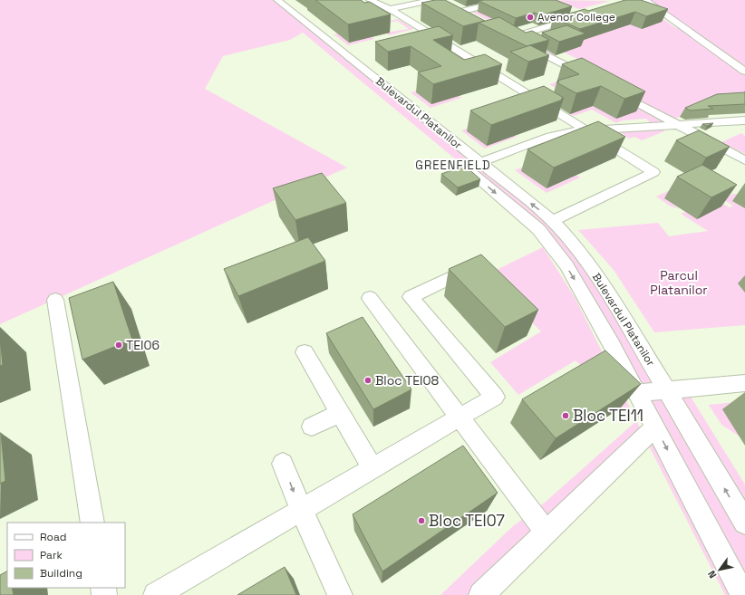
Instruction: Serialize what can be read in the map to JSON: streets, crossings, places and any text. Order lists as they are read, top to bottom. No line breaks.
{"streets":{"street":["Bulevardul Platanilor"]},"districts":["GREENFIELD"],"parks":["Parcul Platanilor"],"places":["Avenor College","TEI06","Bloc TEI08","Bloc TEI11","Bloc TEI07"],"legend":["Road","Park","Building"],"north":"bottom left"}
